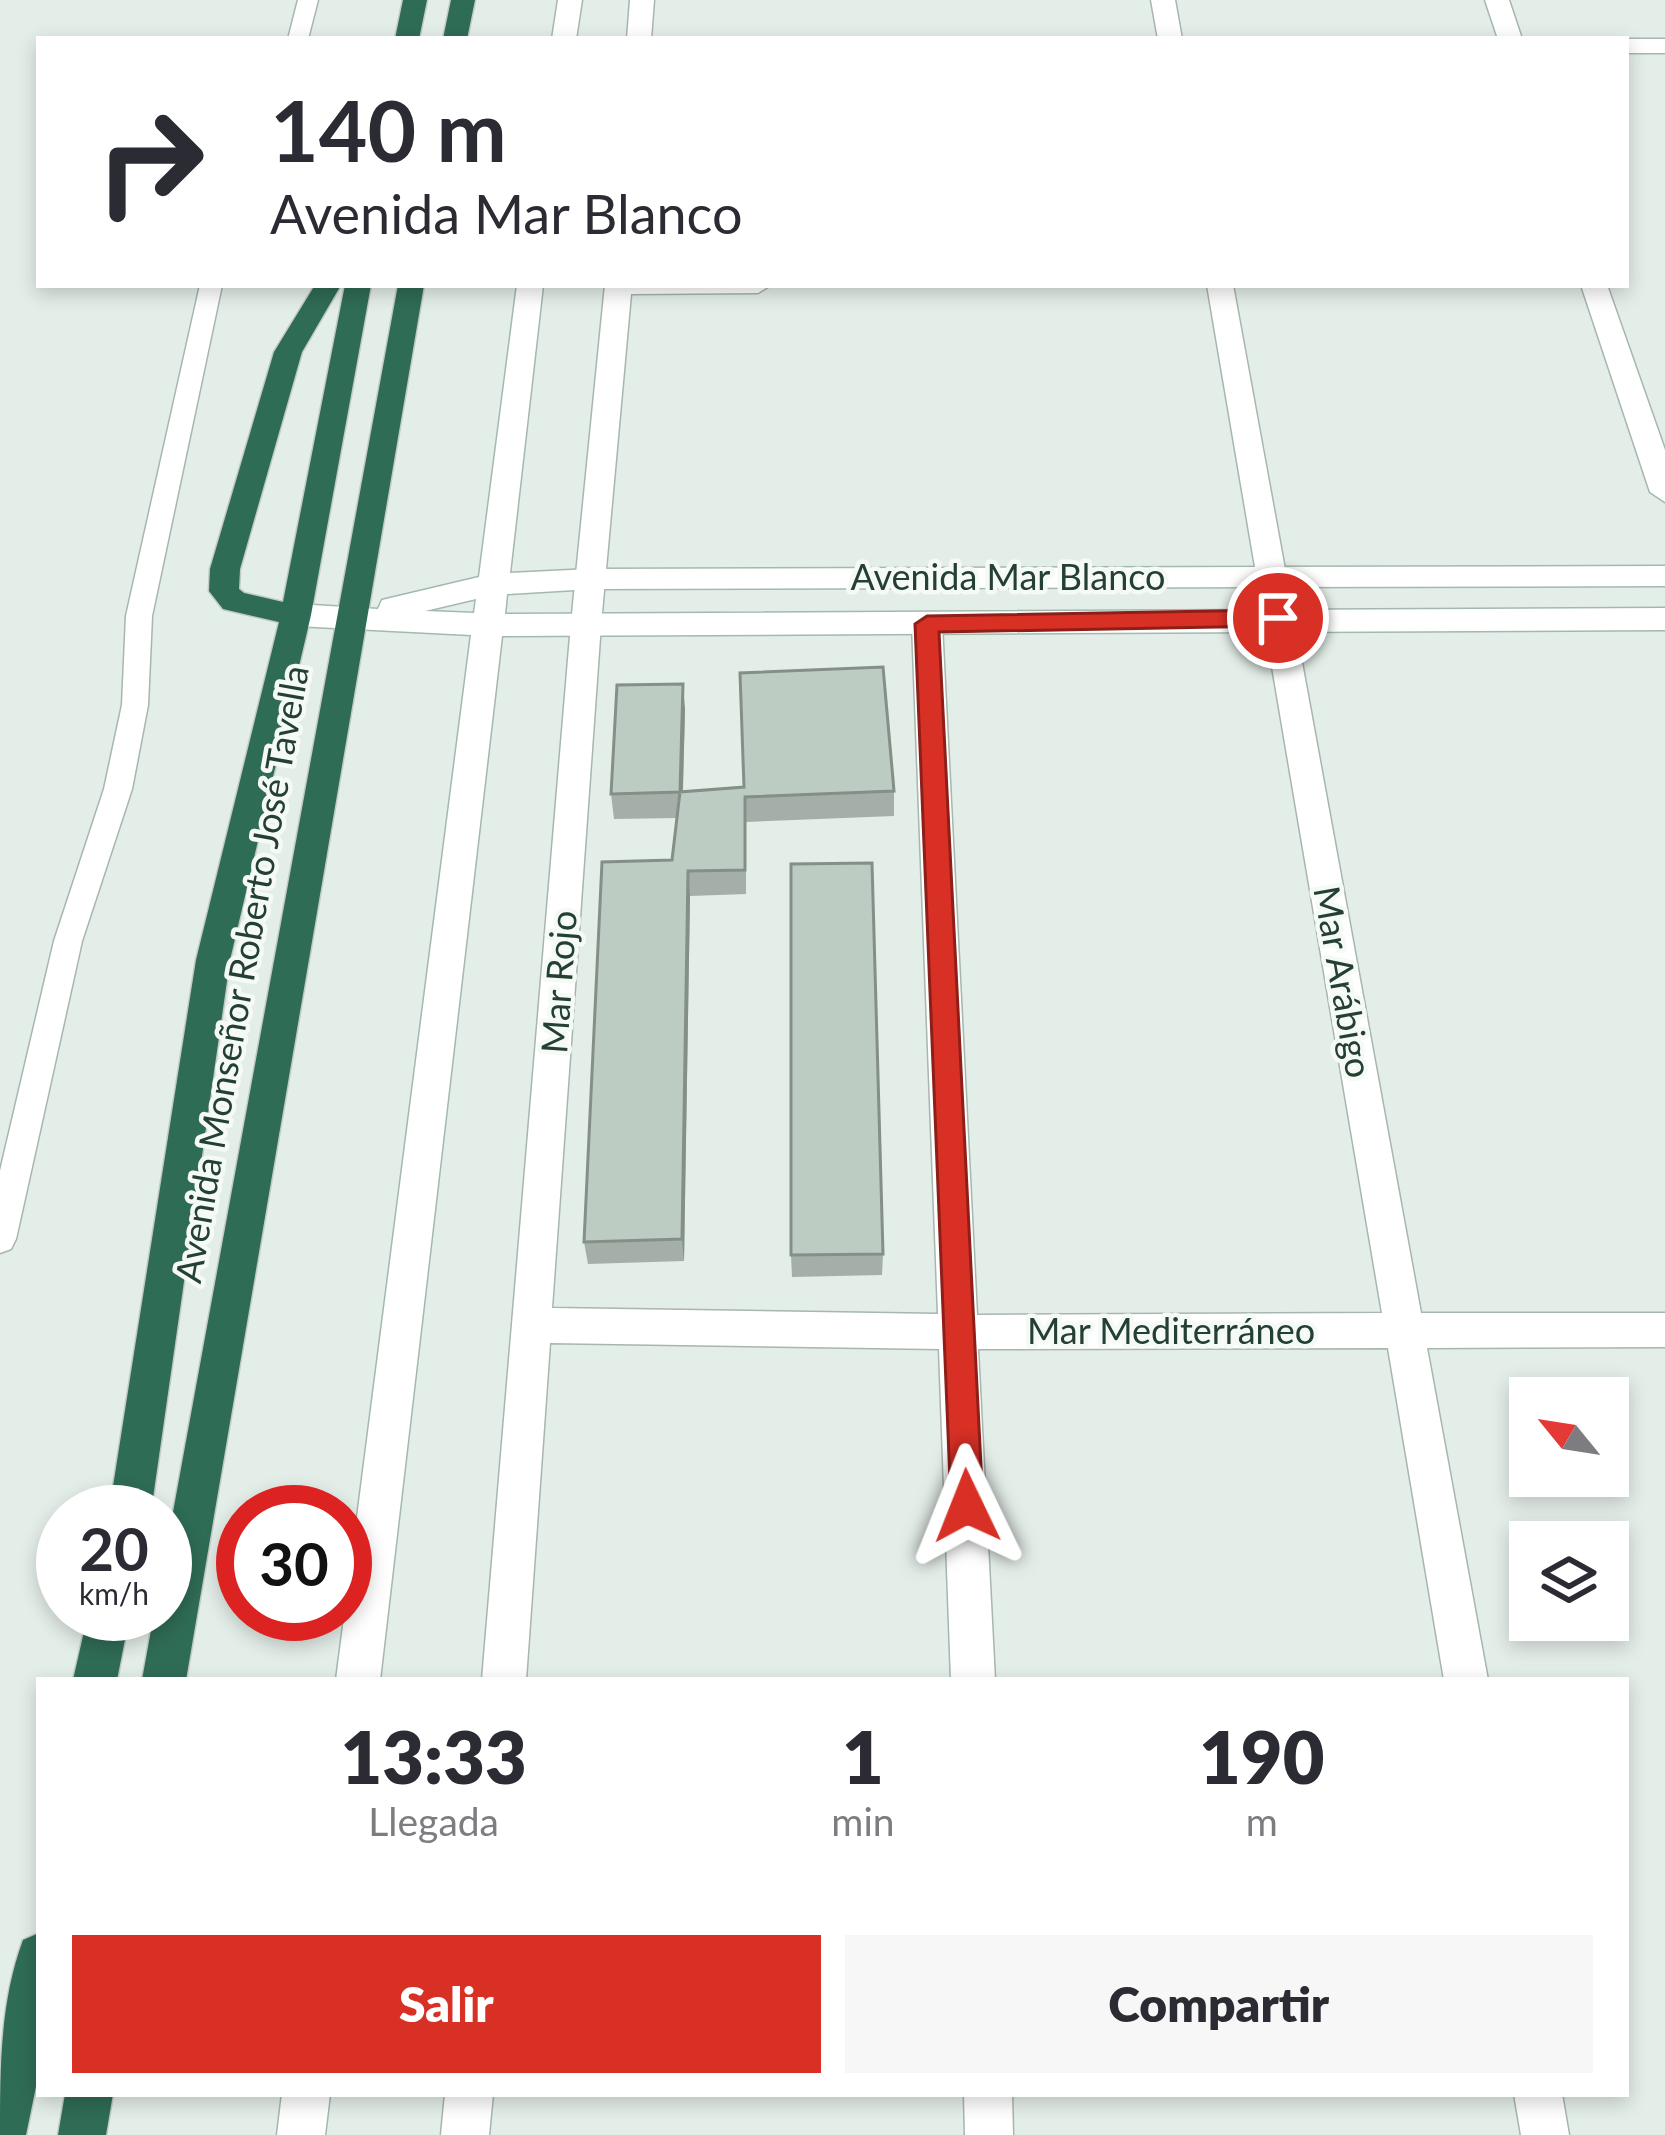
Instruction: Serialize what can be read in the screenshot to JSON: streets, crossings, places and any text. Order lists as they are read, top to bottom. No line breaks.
{"streets":{"highway":["Avenida Monseñor Roberto José Tavella"],"street":["Avenida Mar Blanco","Mar Rojo","Mar Arábigo","Mar Mediterráneo"]},"crossings":[["Avenida Mar Blanco","Avenida Monseñor Roberto José Tavella"],["Avenida Mar Blanco","Mar Rojo"],["Avenida Mar Blanco","Mar Arábigo"],["Mar Rojo","Mar Mediterráneo"],["Mar Arábigo","Mar Mediterráneo"]],"north":"top left","page":{"turn":["140 m","Avenida Mar Blanco"],"speed":"20 km/h","limit":"30","eta":["13:33","Llegada","1","min","190","m"],"buttons":["Salir","Compartir"]}}
